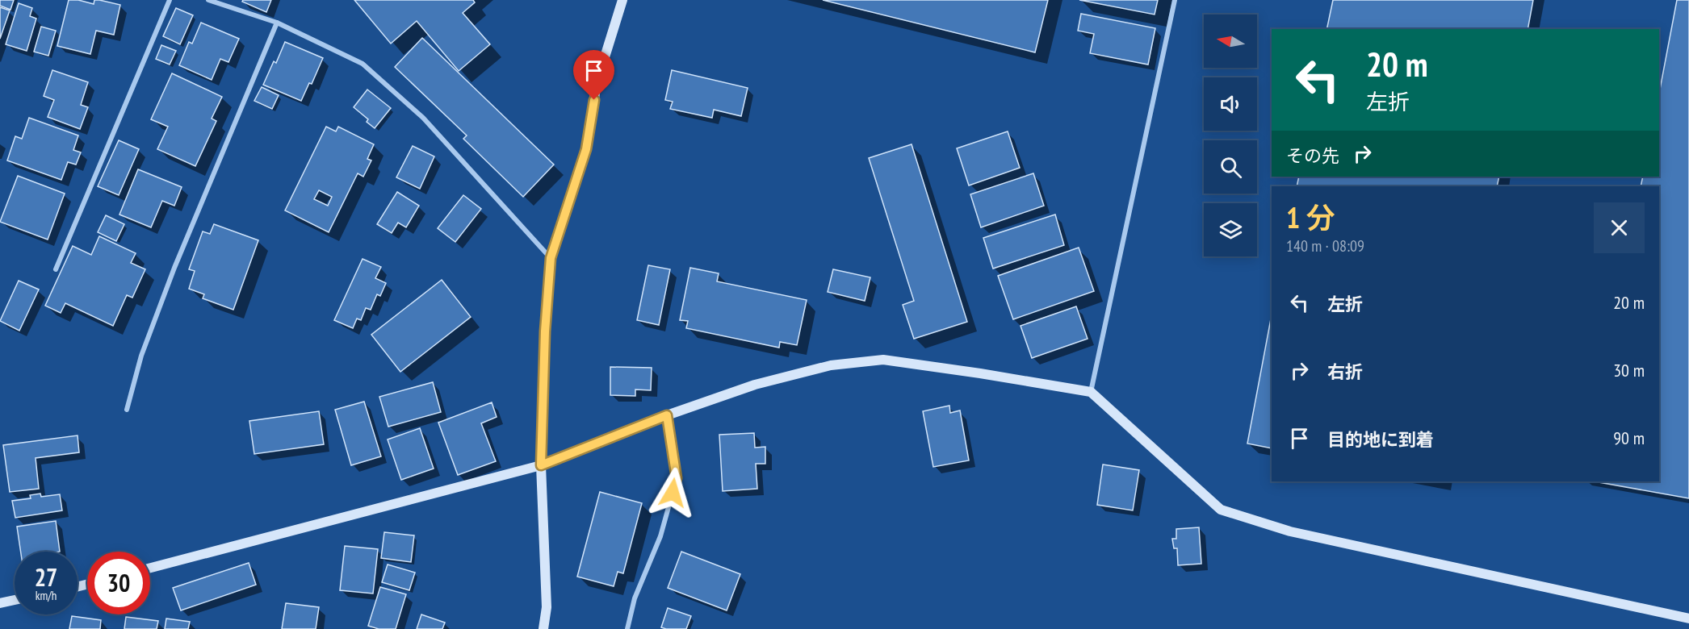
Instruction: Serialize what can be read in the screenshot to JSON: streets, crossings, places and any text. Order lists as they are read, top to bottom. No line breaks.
{"north":"left","page":{"turn":["20 m","左折"],"then":"その先","heading":["1 分","140 m · 08:09"],"list":[{"name":"左折","value":"20 m"},{"name":"右折","value":"30 m"},{"name":"目的地に到着","value":"90 m"}],"speed":"27 km/h","limit":"30"}}
